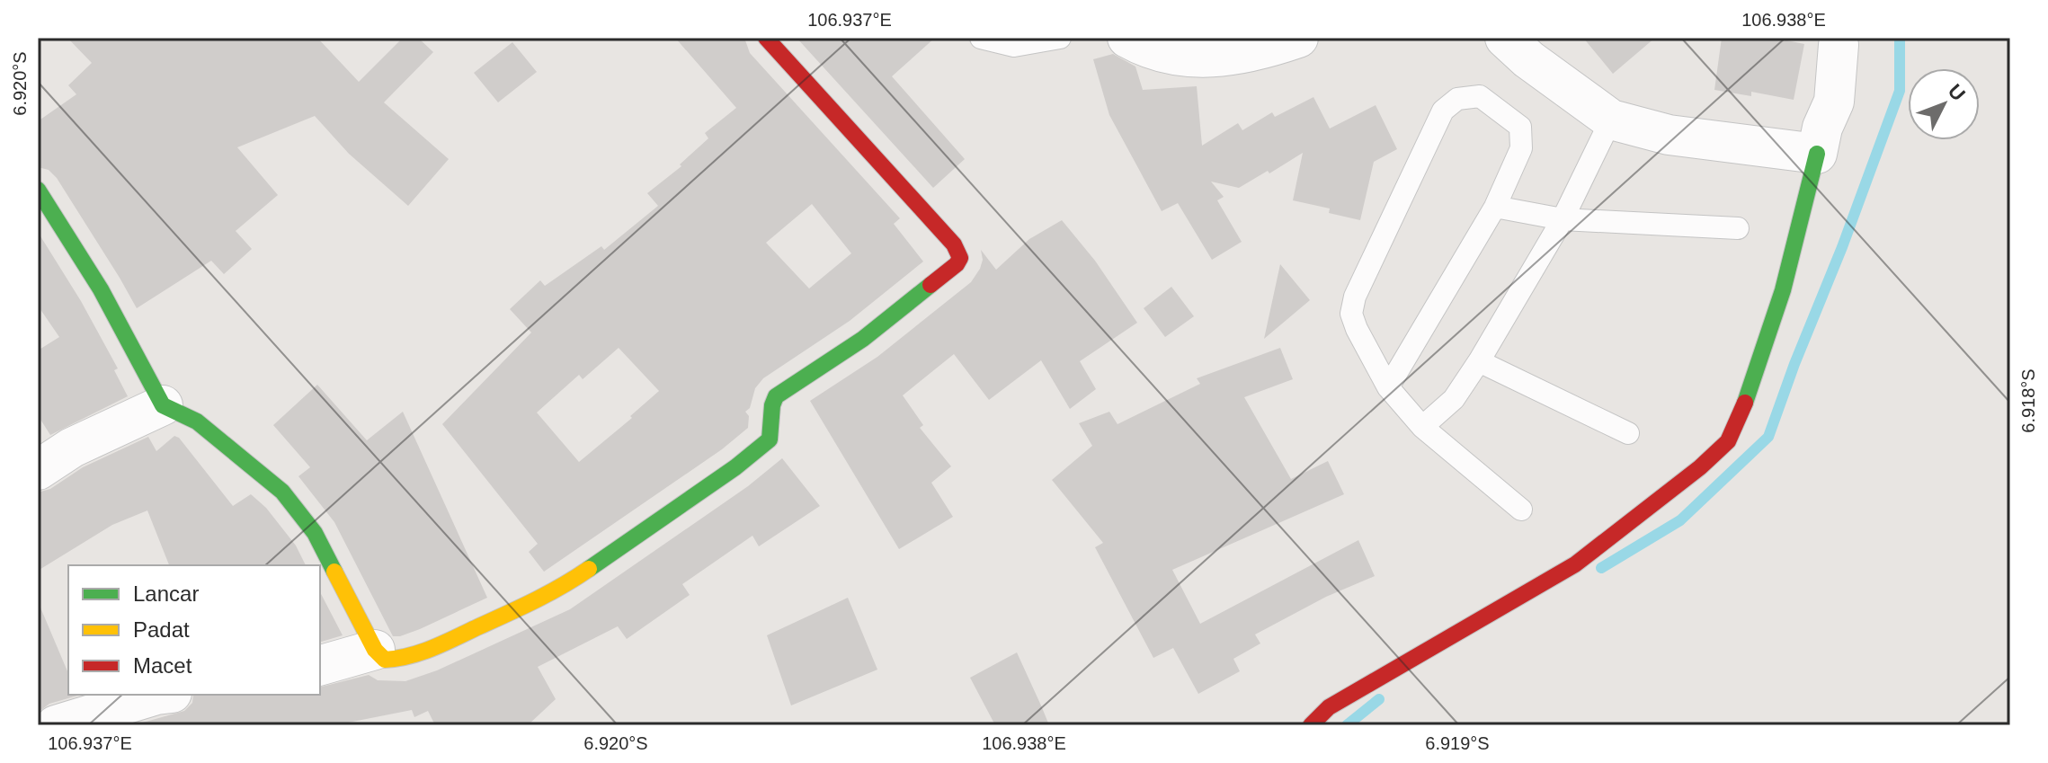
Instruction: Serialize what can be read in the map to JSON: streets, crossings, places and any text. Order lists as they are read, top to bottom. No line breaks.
{"legend":["Lancar","Padat","Macet"],"north":"top right","coordinates":["106.937°E","106.938°E","6.920°S","6.918°S","6.919°S"]}
